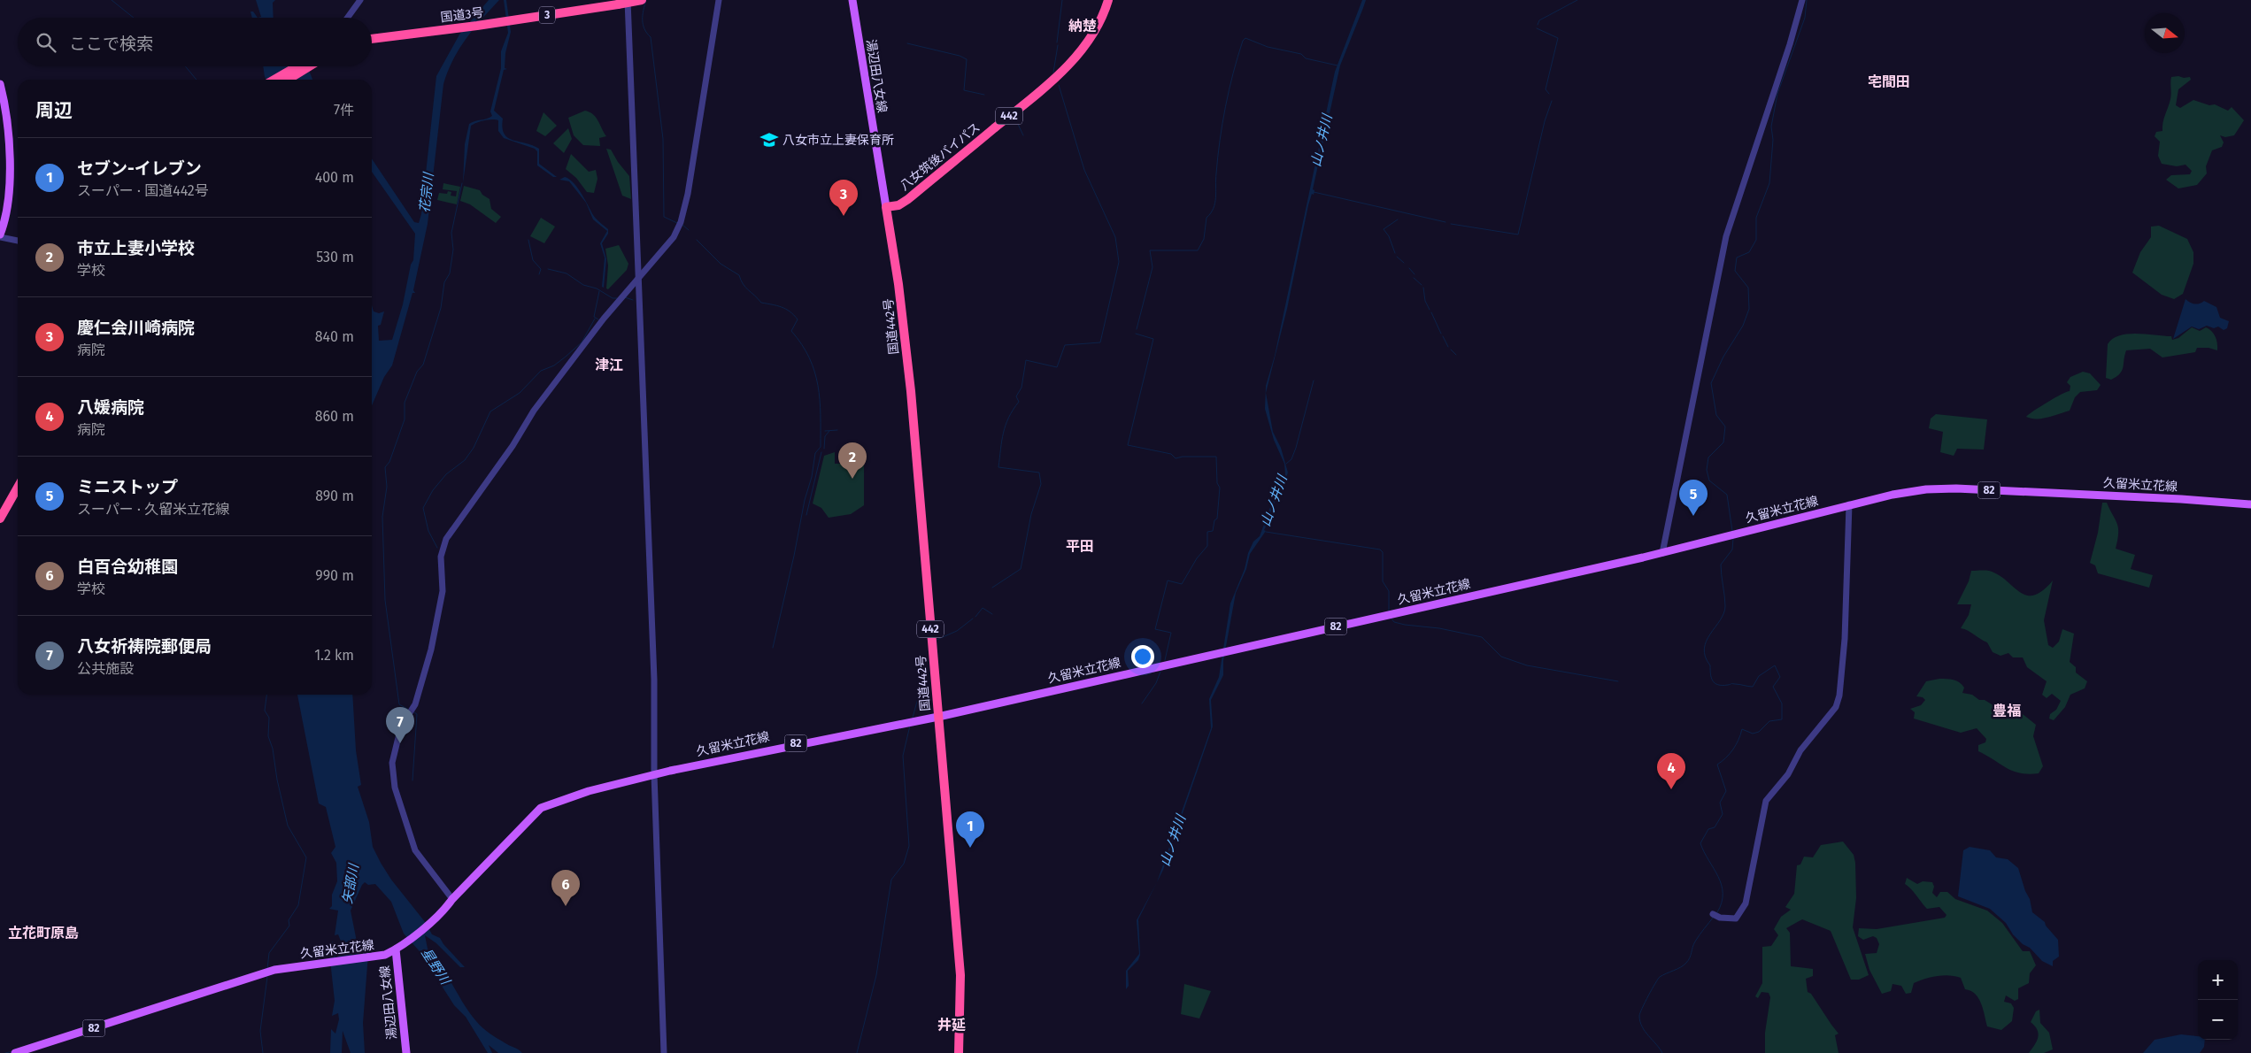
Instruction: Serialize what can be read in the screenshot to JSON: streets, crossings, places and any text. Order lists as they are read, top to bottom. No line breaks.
{"streets":{"highway":["国道3号","3","442","八女筑後バイパス","国道442号"],"main road":["湯辺田八女線","久留米立花線","82"]},"crossings":[["湯辺田八女線","八女筑後バイパス"],["湯辺田八女線","国道442号"],["湯辺田八女線","久留米立花線"],["八女筑後バイパス","国道442号"],["国道442号","久留米立花線"]],"districts":["納楚","宅間田","津江","平田","豊福","立花町原島","井延"],"water":["山ノ井川","花宗川","矢部川","星野川"],"places":{"school or university":["八女市立上妻保育所"]},"north":"right","page":{"search":"ここで検索","heading":["周辺","7件"],"list":[{"mark":"1","name":"セブン-イレブン","note":"スーパー · 国道442号","value":"400 m"},{"mark":"2","name":"市立上妻小学校","note":"学校","value":"530 m"},{"mark":"3","name":"慶仁会川崎病院","note":"病院","value":"840 m"},{"mark":"4","name":"八媛病院","note":"病院","value":"860 m"},{"mark":"5","name":"ミニストップ","note":"スーパー · 久留米立花線","value":"890 m"},{"mark":"6","name":"白百合幼稚園","note":"学校","value":"990 m"},{"mark":"7","name":"八女祈祷院郵便局","note":"公共施設","value":"1.2 km"}],"pins":["3","2","5","7","4","1","6"],"map_buttons":["+","−"]}}
